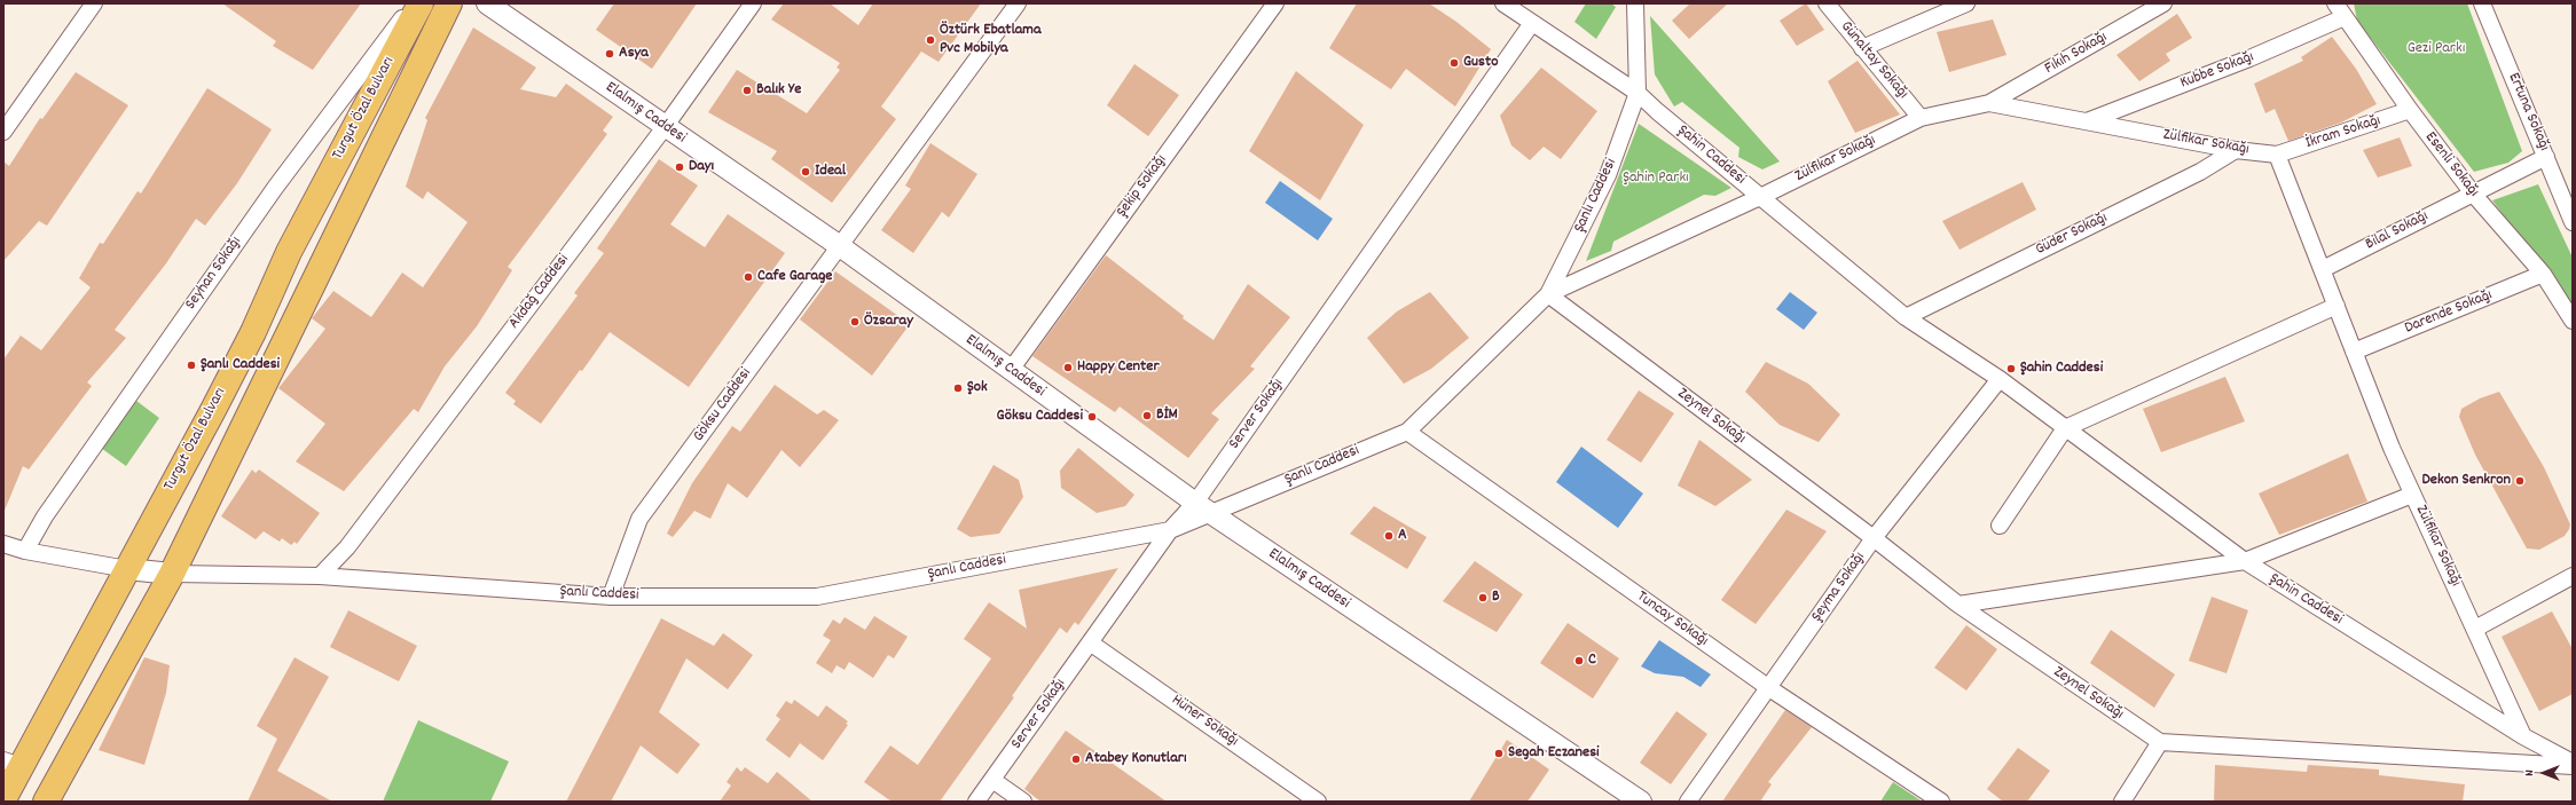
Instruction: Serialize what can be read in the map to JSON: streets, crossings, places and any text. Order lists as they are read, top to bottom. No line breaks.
{"streets":{"main road":["Turgut Özal Bulvarı"],"street":["Fıkıh Sokağı","Günaltay Sokağı","Kubbe Sokağı","Ertuna Sokağı","Elalmış Caddesi","İkram Sokağı","Zülfikar Sokağı","Şahin Caddesi","Esenli Sokağı","Şekip Sokağı","Şanlı Caddesi","Bilal Sokağı","Güder Sokağı","Seyhan Sokağı","Akdağ Caddesi","Darende Sokağı","Göksu Caddesi","Server Sokağı","Zeynel Sokağı","Şeyma Sokağı","Tuncay Sokağı","Hüner Sokağı"]},"crossings":[["Fıkıh Sokağı","Zülfikar Sokağı"],["Günaltay Sokağı","Zülfikar Sokağı"],["Kubbe Sokağı","Zülfikar Sokağı"],["Kubbe Sokağı","Esenli Sokağı"],["Turgut Özal Bulvarı","Şanlı Caddesi"],["Ertuna Sokağı","Bilal Sokağı"],["Elalmış Caddesi","Şekip Sokağı"],["Elalmış Caddesi","Şanlı Caddesi"],["Elalmış Caddesi","Akdağ Caddesi"],["Elalmış Caddesi","Göksu Caddesi"],["Elalmış Caddesi","Server Sokağı"],["İkram Sokağı","Zülfikar Sokağı"],["İkram Sokağı","Esenli Sokağı"],["Zülfikar Sokağı","Şahin Caddesi"],["Zülfikar Sokağı","Şanlı Caddesi"],["Zülfikar Sokağı","Bilal Sokağı"],["Zülfikar Sokağı","Güder Sokağı"],["Zülfikar Sokağı","Darende Sokağı"],["Zülfikar Sokağı","Zeynel Sokağı"],["Şahin Caddesi","Şanlı Caddesi"],["Şahin Caddesi","Güder Sokağı"],["Şahin Caddesi","Server Sokağı"],["Şahin Caddesi","Şeyma Sokağı"],["Esenli Sokağı","Bilal Sokağı"],["Esenli Sokağı","Darende Sokağı"],["Şanlı Caddesi","Seyhan Sokağı"],["Şanlı Caddesi","Akdağ Caddesi"],["Şanlı Caddesi","Göksu Caddesi"],["Şanlı Caddesi","Server Sokağı"],["Şanlı Caddesi","Zeynel Sokağı"],["Şanlı Caddesi","Tuncay Sokağı"],["Server Sokağı","Hüner Sokağı"],["Zeynel Sokağı","Şeyma Sokağı"],["Şeyma Sokağı","Tuncay Sokağı"]],"parks":["Gezi Parkı","Şahin Parkı"],"places":["Öztürk Ebatlama Pvc Mobilya","Asya","Gusto","Balık Ye","Dayı","Ideal","Cafe Garage","Özsaray","Şanlı Caddesi","Happy Center","Şahin Caddesi","Şok","BİM","Göksu Caddesi","Dekon Senkron","A","B","C","Segah Eczanesi","Atabey Konutları"],"north":"left"}
